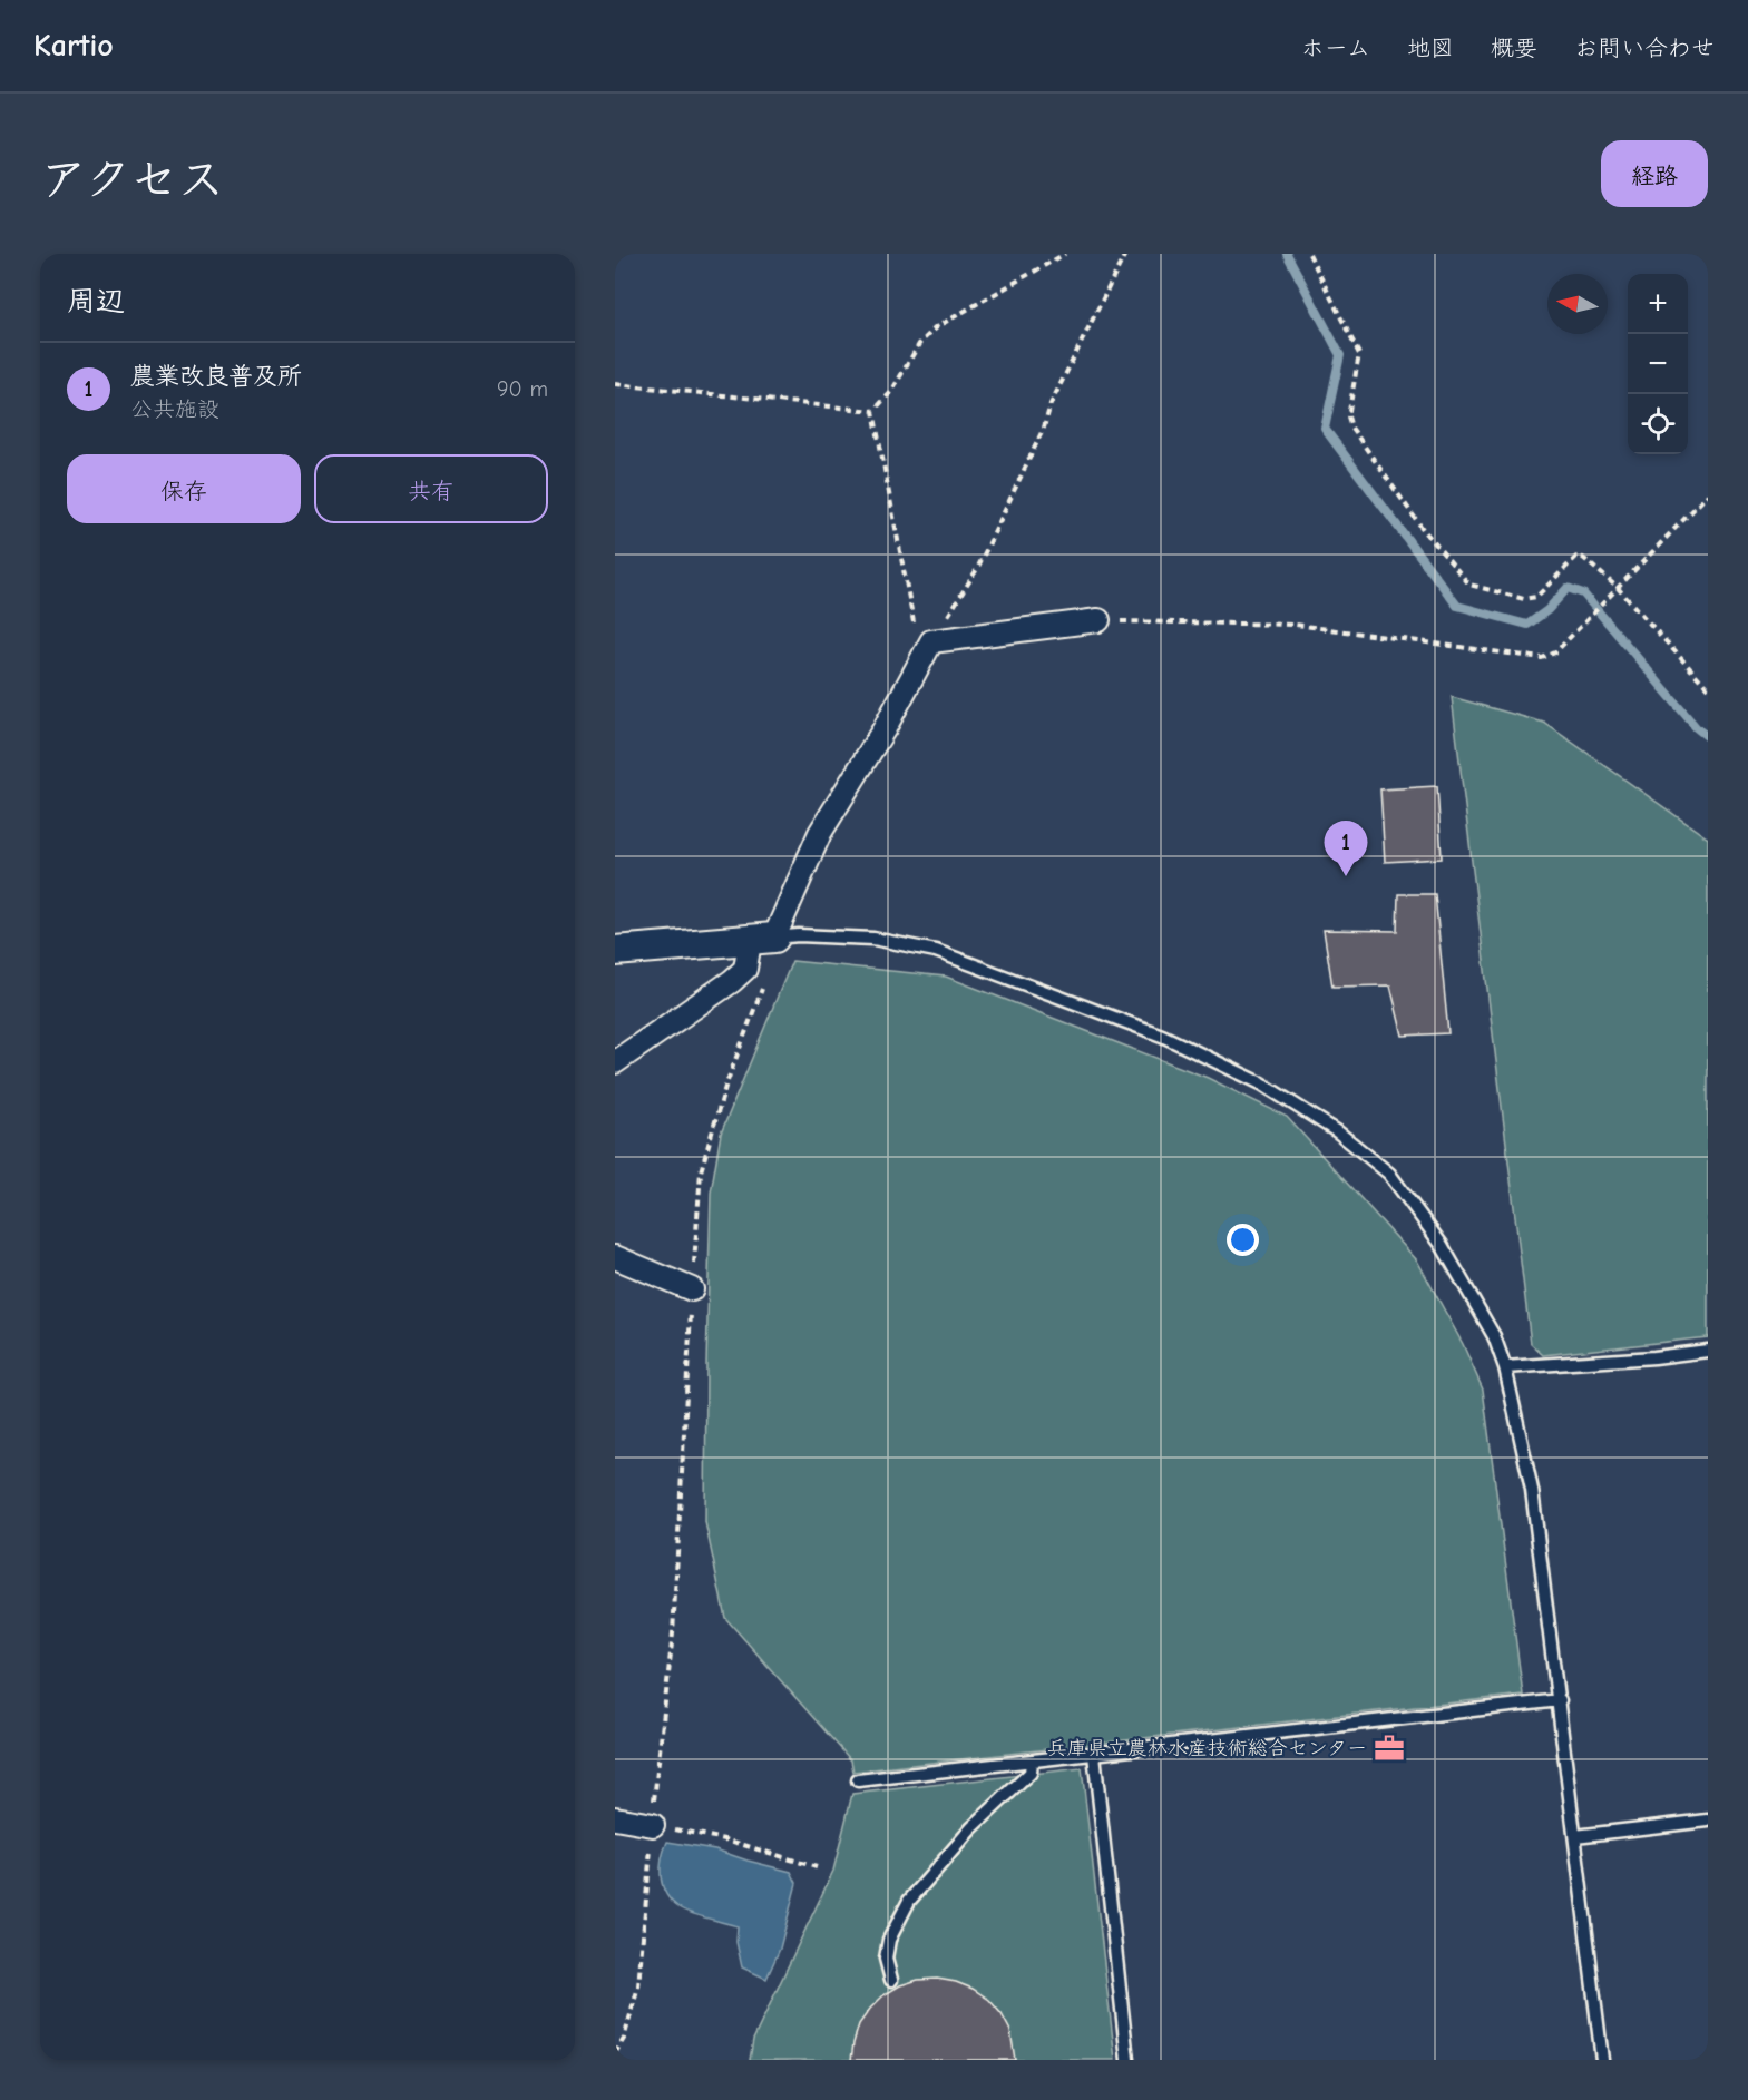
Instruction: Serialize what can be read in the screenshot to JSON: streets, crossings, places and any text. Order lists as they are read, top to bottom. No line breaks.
{"places":{"office":["兵庫県立農林水産技術総合センター"]},"north":"left","page":{"header":"Kartio","nav":["ホーム","地図","概要","お問い合わせ"],"title":"アクセス","buttons":["経路",["保存","共有"]],"heading":"周辺","map_buttons":["+","−"],"list":[{"mark":"1","name":"農業改良普及所","note":"公共施設","value":"90 m"}],"pins":"1"}}
